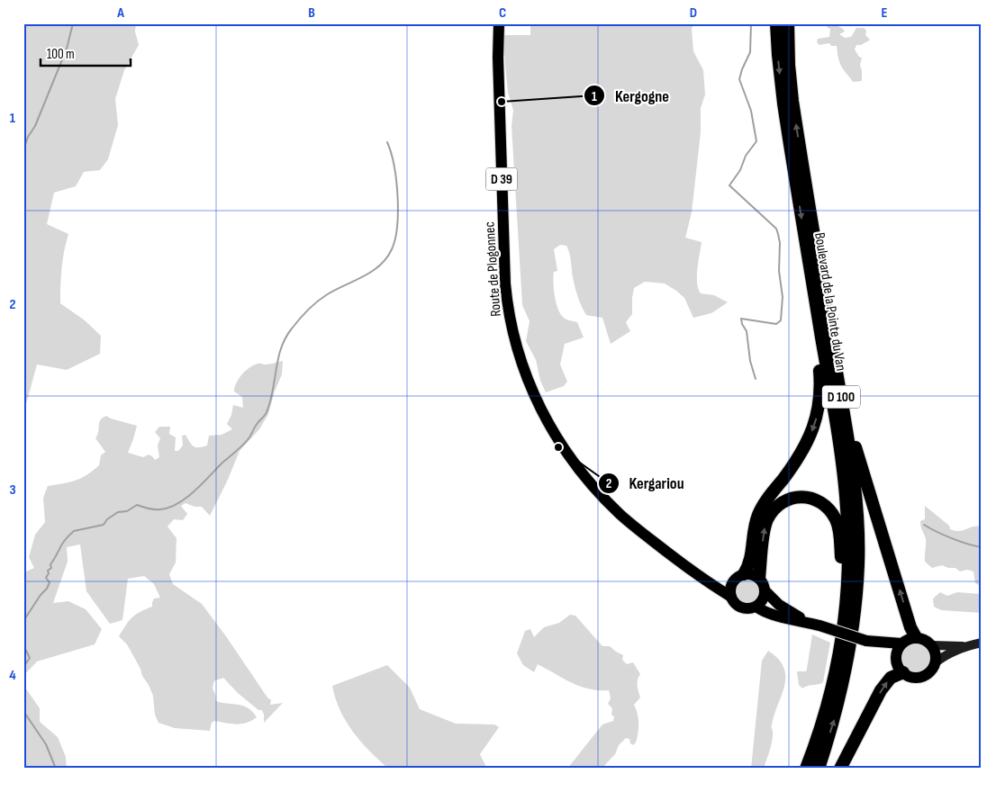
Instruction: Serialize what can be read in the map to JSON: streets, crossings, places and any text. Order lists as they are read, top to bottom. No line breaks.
{"streets":{"highway":["Boulevard de la Pointe du Van","D 100"],"main road":["D 39","Route de Plogonnec"]},"crossings":[["D 39","Route de Plogonnec"],["D 39","D 100"],["Boulevard de la Pointe du Van","D 100"]],"places":["Kergogne","Kergariou"],"scale_bar":"100 m","grid":{"columns":["A","B","C","D","E"],"rows":["1","2","3","4"]}}
